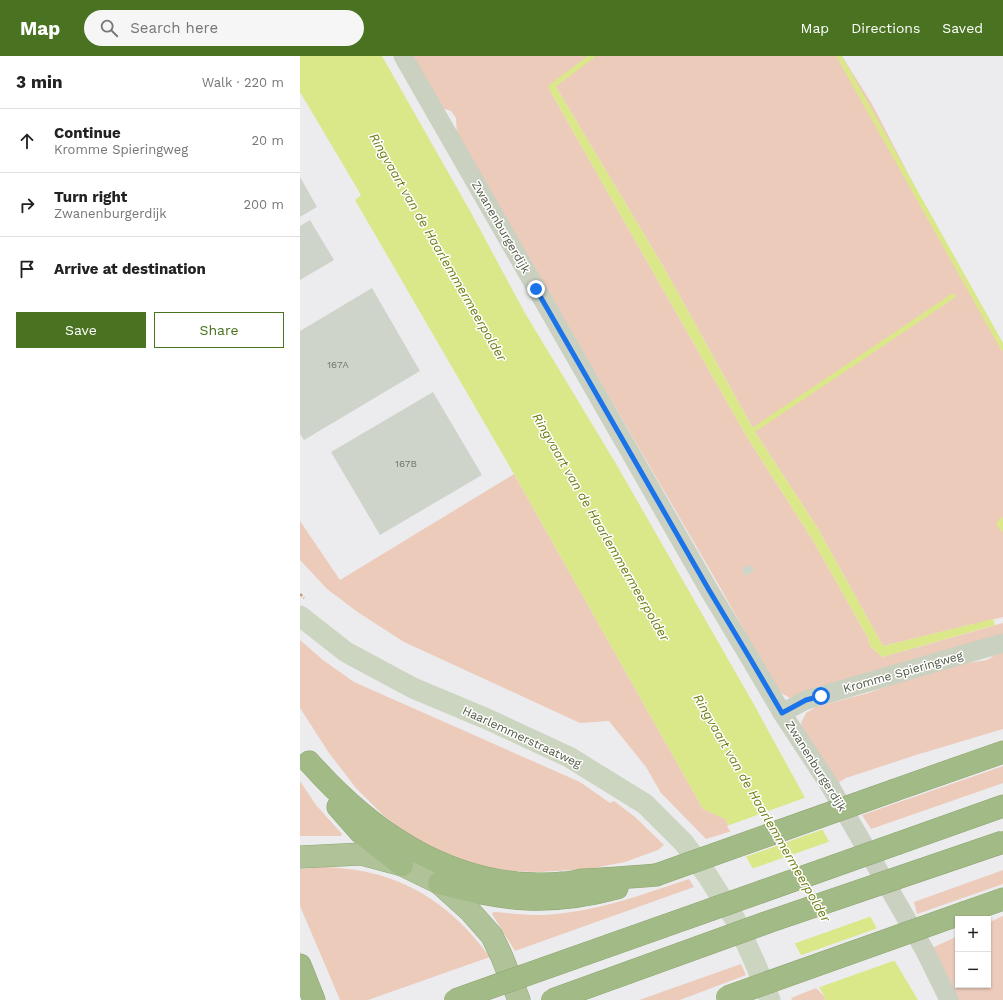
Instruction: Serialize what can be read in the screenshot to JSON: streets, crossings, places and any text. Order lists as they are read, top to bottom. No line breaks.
{"streets":{"main road":["Haarlemmerstraatweg"],"street":["Zwanenburgerdijk","Kromme Spieringweg"]},"crossings":[["Zwanenburgerdijk","Kromme Spieringweg"]],"water":["Ringvaart van de Haarlemmermeerpolder"],"house_numbers":["167A","167B"],"page":{"header":"Map","search":"Search here","nav":["Map","Directions","Saved"],"heading":["3 min","Walk · 220 m"],"list":[["Continue","Kromme Spieringweg","20 m"],["Turn right","Zwanenburgerdijk","200 m"],"Arrive at destination"],"buttons":["Save","Share"],"map_buttons":["+","−"]}}
